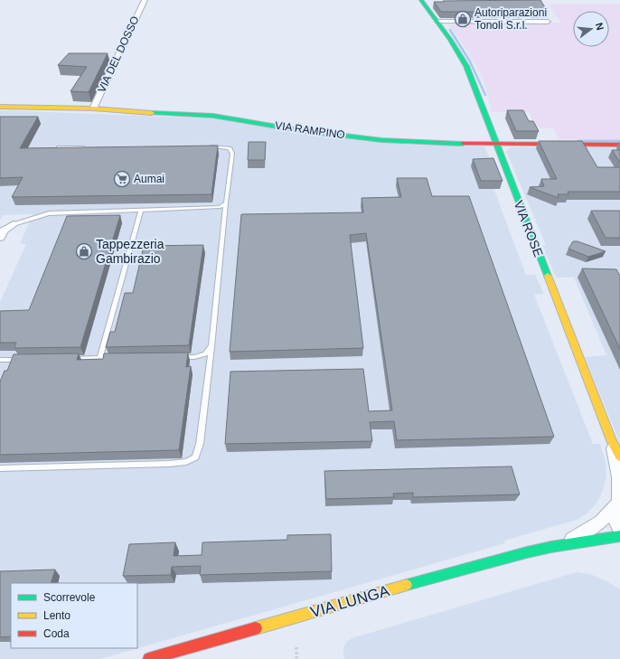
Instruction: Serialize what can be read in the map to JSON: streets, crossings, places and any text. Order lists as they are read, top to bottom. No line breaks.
{"streets":{"street":["VIA DEL DOSSO","VIA RAMPINO","VIA ROSE","VIA LUNGA"]},"crossings":[["VIA DEL DOSSO","VIA RAMPINO"],["VIA RAMPINO","VIA ROSE"],["VIA ROSE","VIA LUNGA"]],"places":{"shop":["Autoriparazioni Tonoli S.r.l.","Tappezzeria Gambirazio"],"supermarket":["Aumai"]},"legend":["Scorrevole","Lento","Coda"],"north":"right"}
